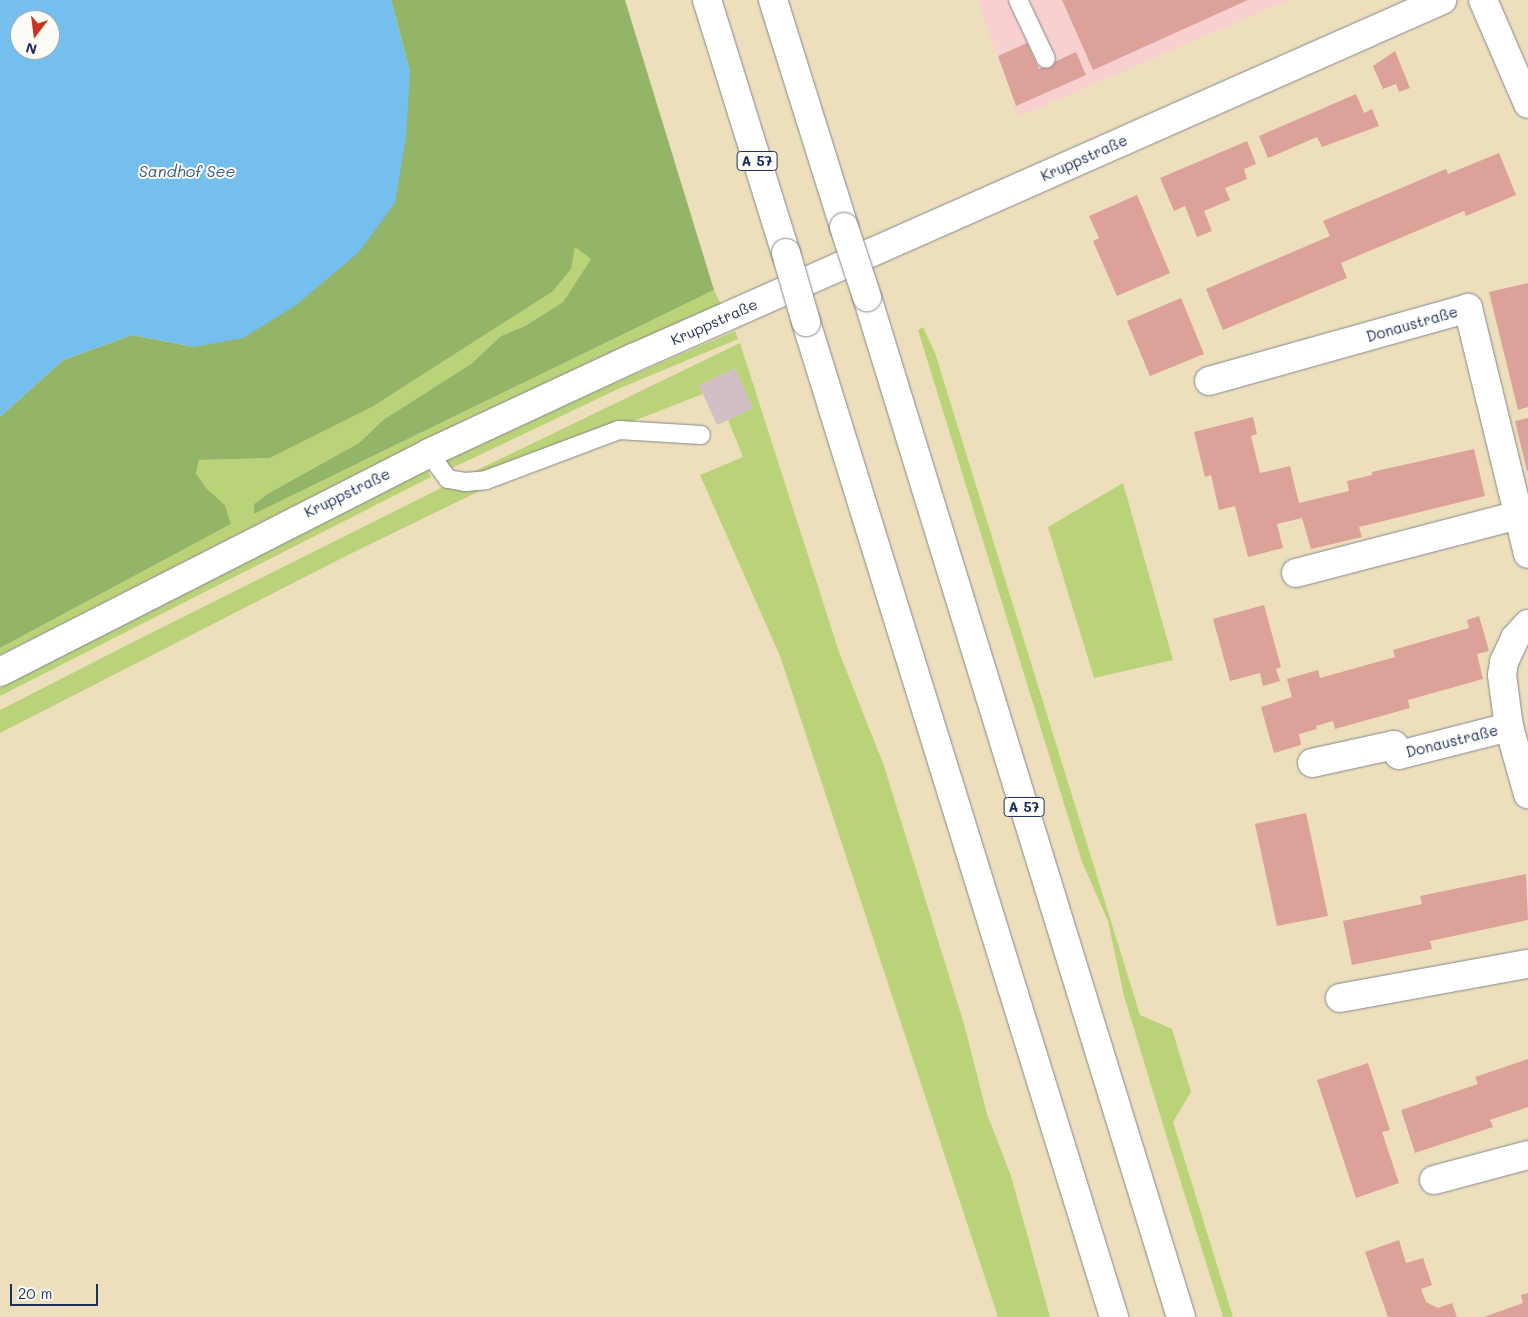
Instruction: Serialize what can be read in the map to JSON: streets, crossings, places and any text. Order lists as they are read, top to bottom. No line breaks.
{"streets":{"main road":["Kruppstraße","A 57","Donaustraße"]},"water":["Sandhof See"],"scale_bar":"20 m","north":"bottom"}
